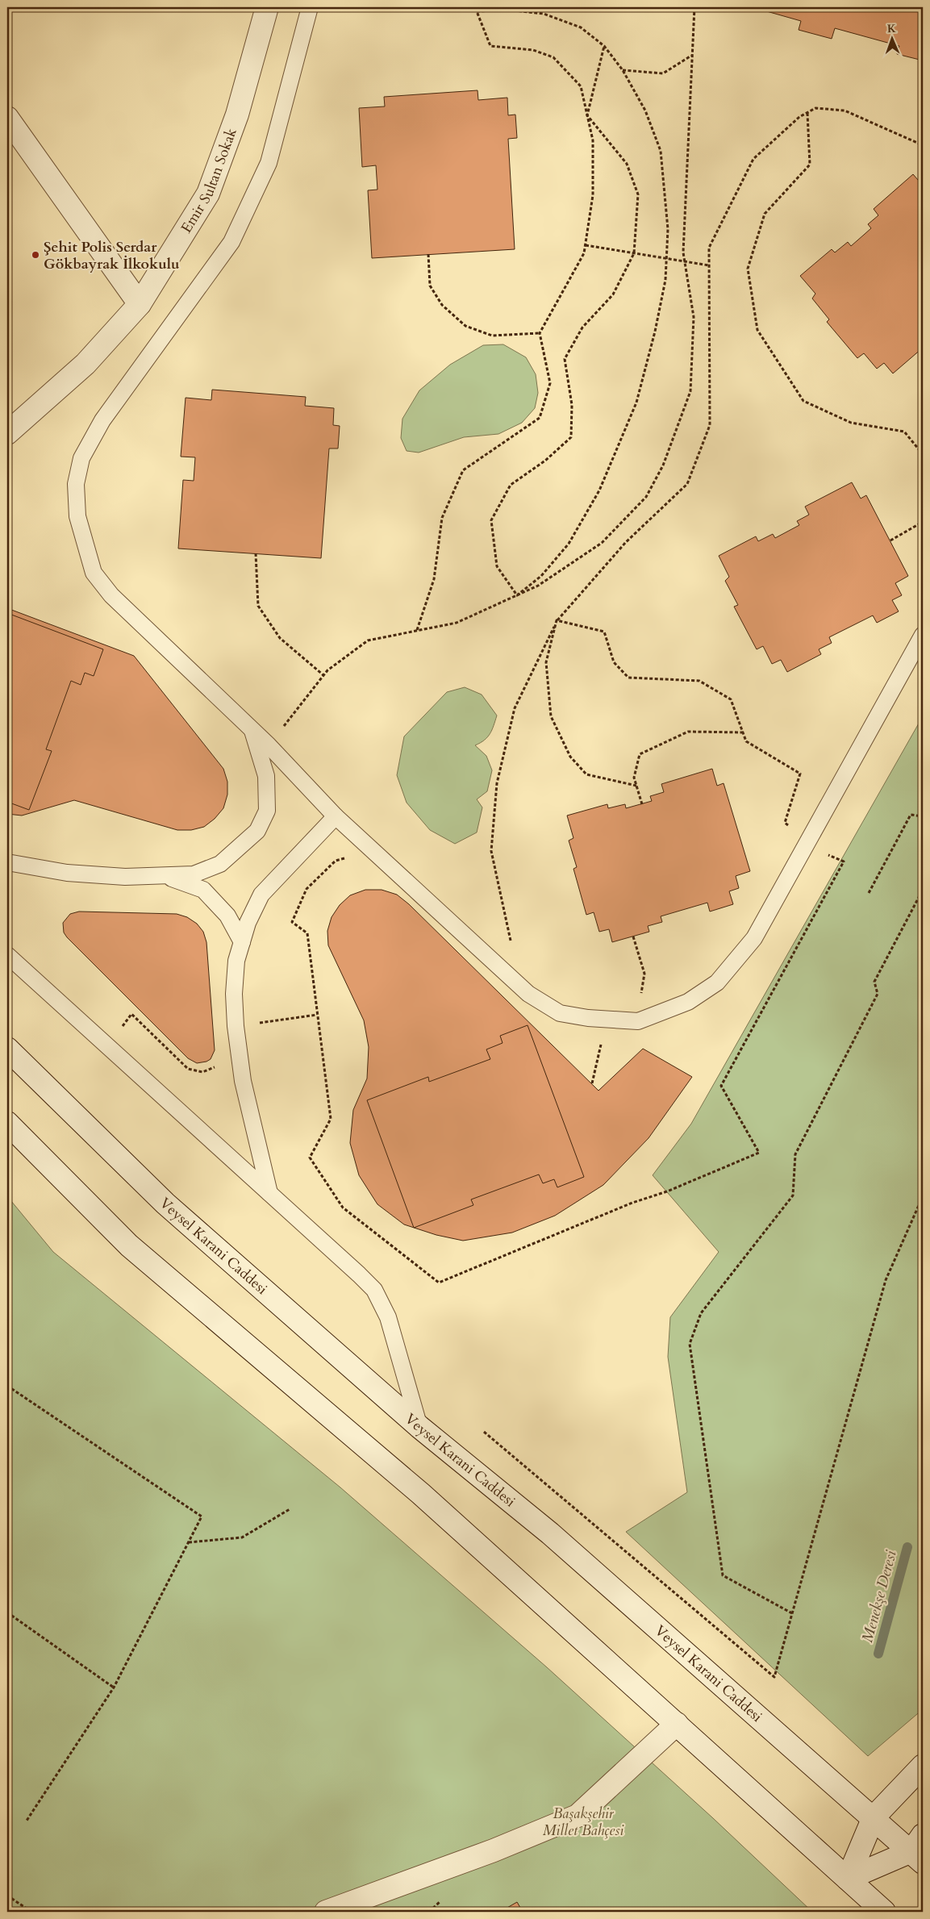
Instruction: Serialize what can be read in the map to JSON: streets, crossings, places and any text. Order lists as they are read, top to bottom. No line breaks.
{"streets":{"street":["Emir Sultan Sokak","Veysel Karani Caddesi"]},"water":["Menekşe Deresi"],"parks":["Başakşehir Millet Bahçesi"],"places":["Şehit Polis Serdar Gökbayrak İlkokulu"],"north":"top"}
